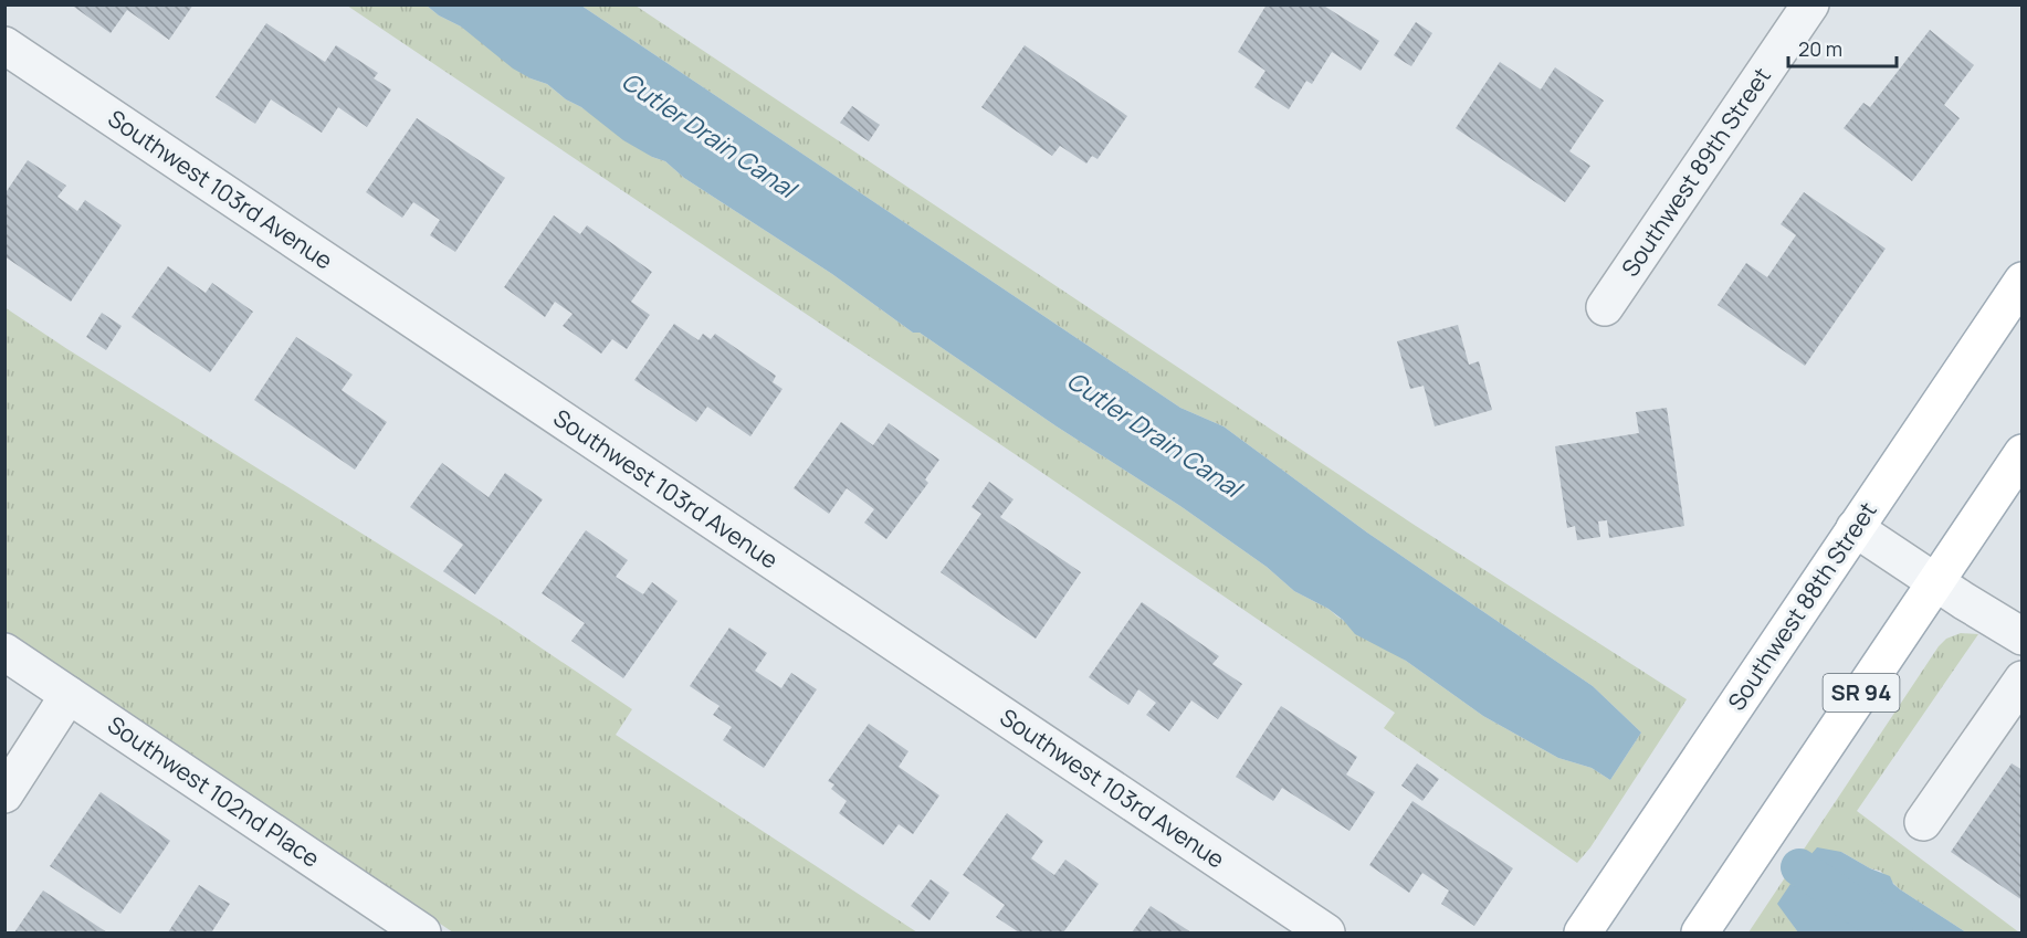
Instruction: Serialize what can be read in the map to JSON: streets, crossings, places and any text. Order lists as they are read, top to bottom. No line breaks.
{"streets":{"main road":["Southwest 88th Street","SR 94"],"street":["Southwest 89th Street","Southwest 103rd Avenue","Southwest 102nd Place"]},"water":["Cutler Drain Canal"],"scale_bar":"20 m"}
